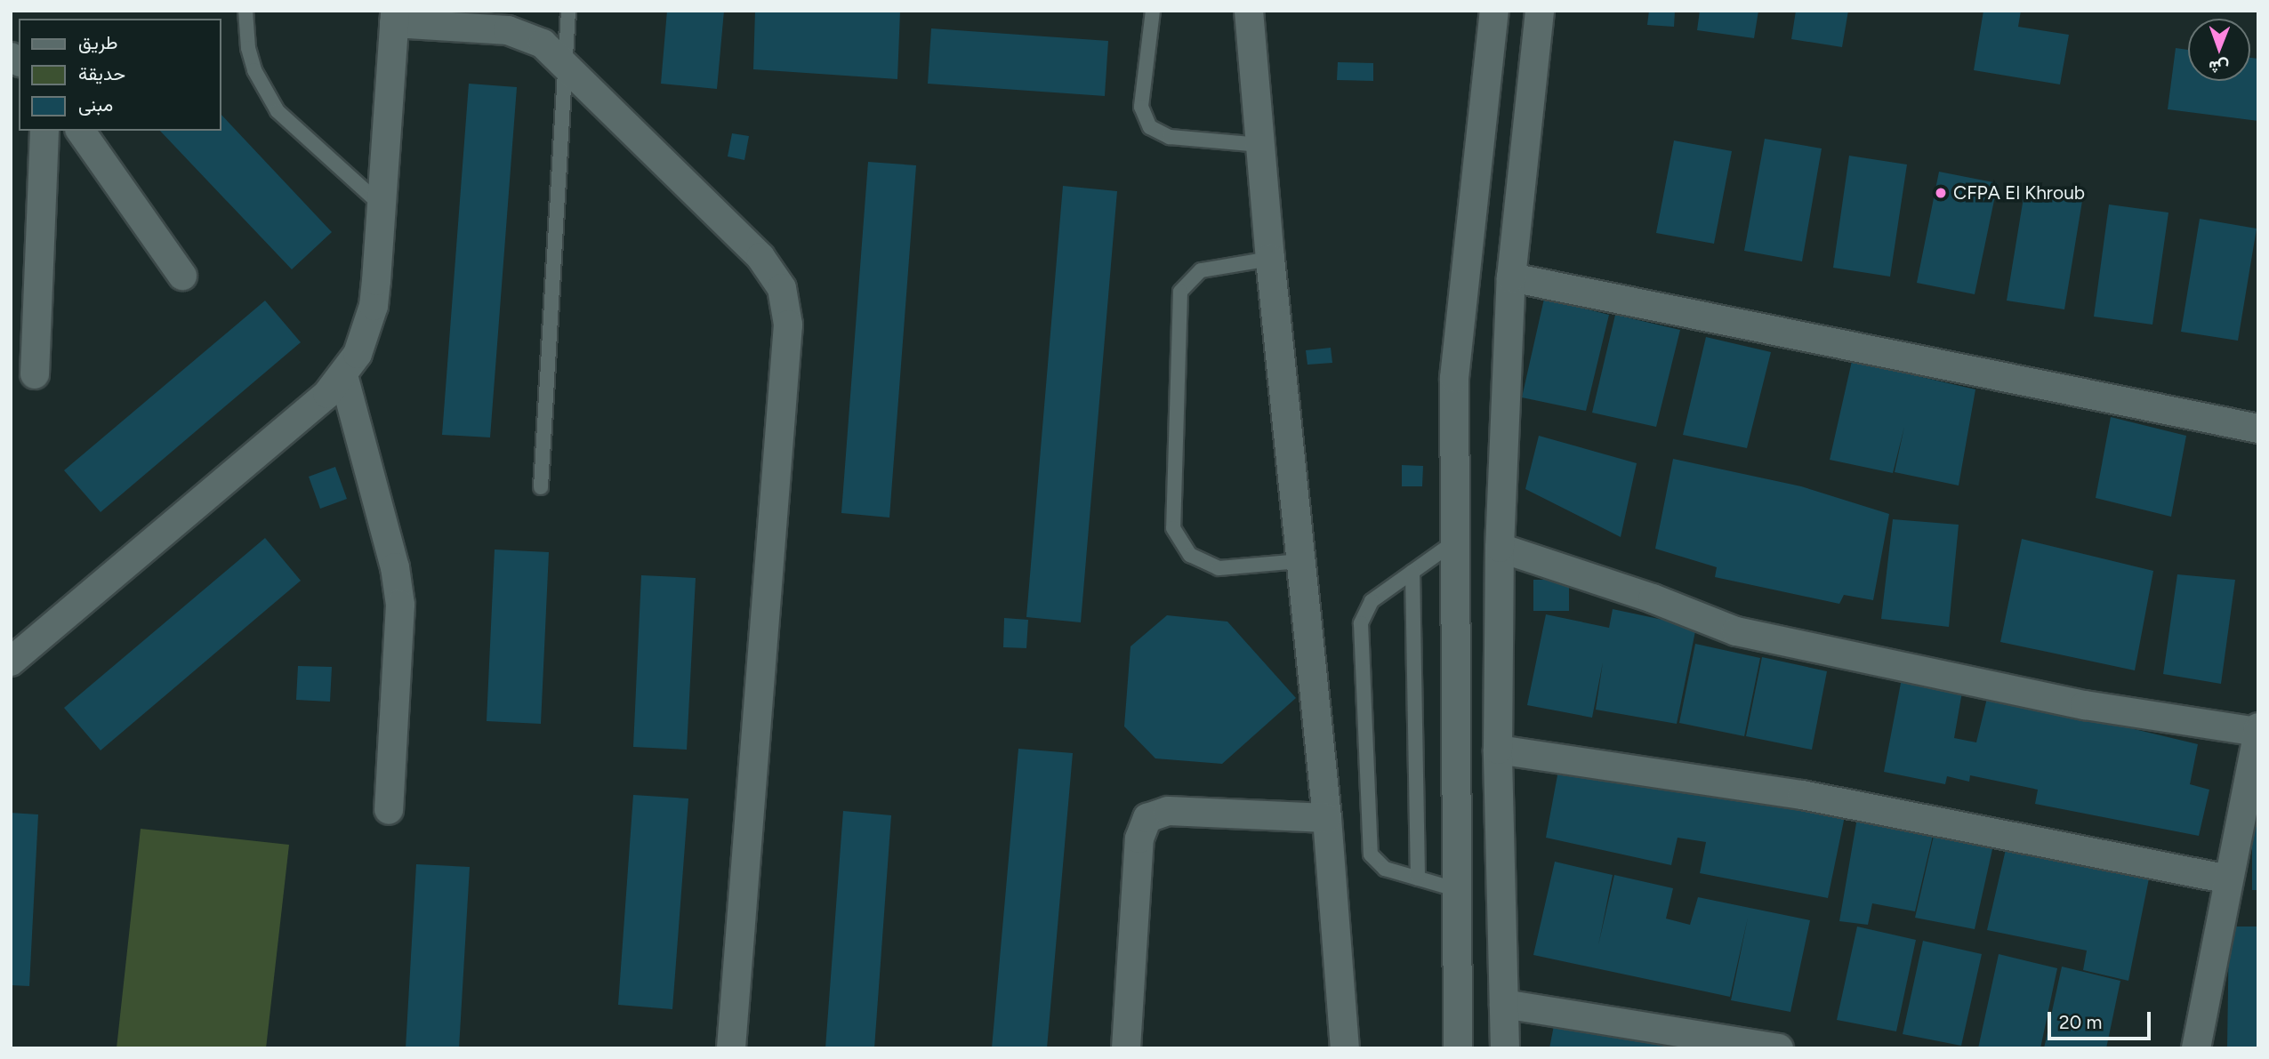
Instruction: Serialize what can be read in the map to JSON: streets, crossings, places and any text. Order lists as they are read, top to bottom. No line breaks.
{"places":["CFPA El Khroub"],"legend":["طريق","حديقة","مبنى"],"scale_bar":"20 m","north":"bottom"}
